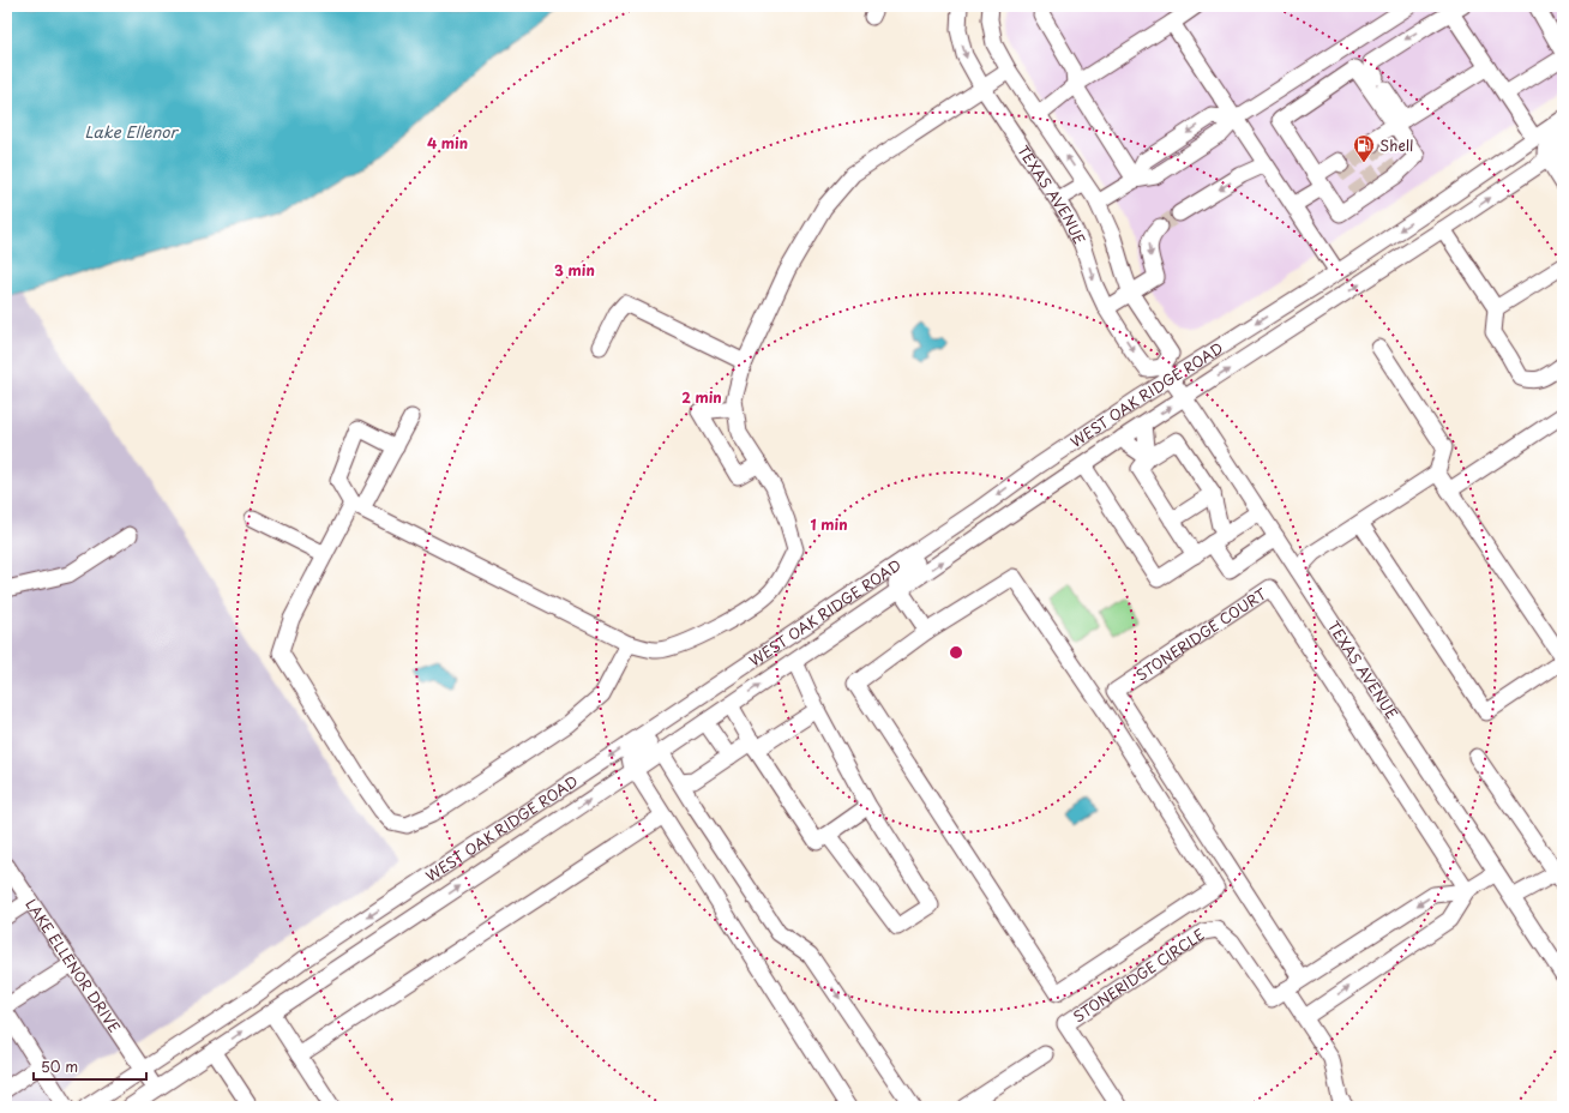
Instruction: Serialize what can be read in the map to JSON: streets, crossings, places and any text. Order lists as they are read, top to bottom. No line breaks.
{"streets":{"street":["TEXAS AVENUE","WEST OAK RIDGE ROAD","STONERIDGE COURT","LAKE ELLENOR DRIVE","STONERIDGE CIRCLE"]},"crossings":[["TEXAS AVENUE","WEST OAK RIDGE ROAD"],["WEST OAK RIDGE ROAD","LAKE ELLENOR DRIVE"]],"water":["Lake Ellenor"],"places":{"fuel station":["Shell"]},"scale_bar":"50 m","rings":["4 min","3 min","2 min","1 min"]}
